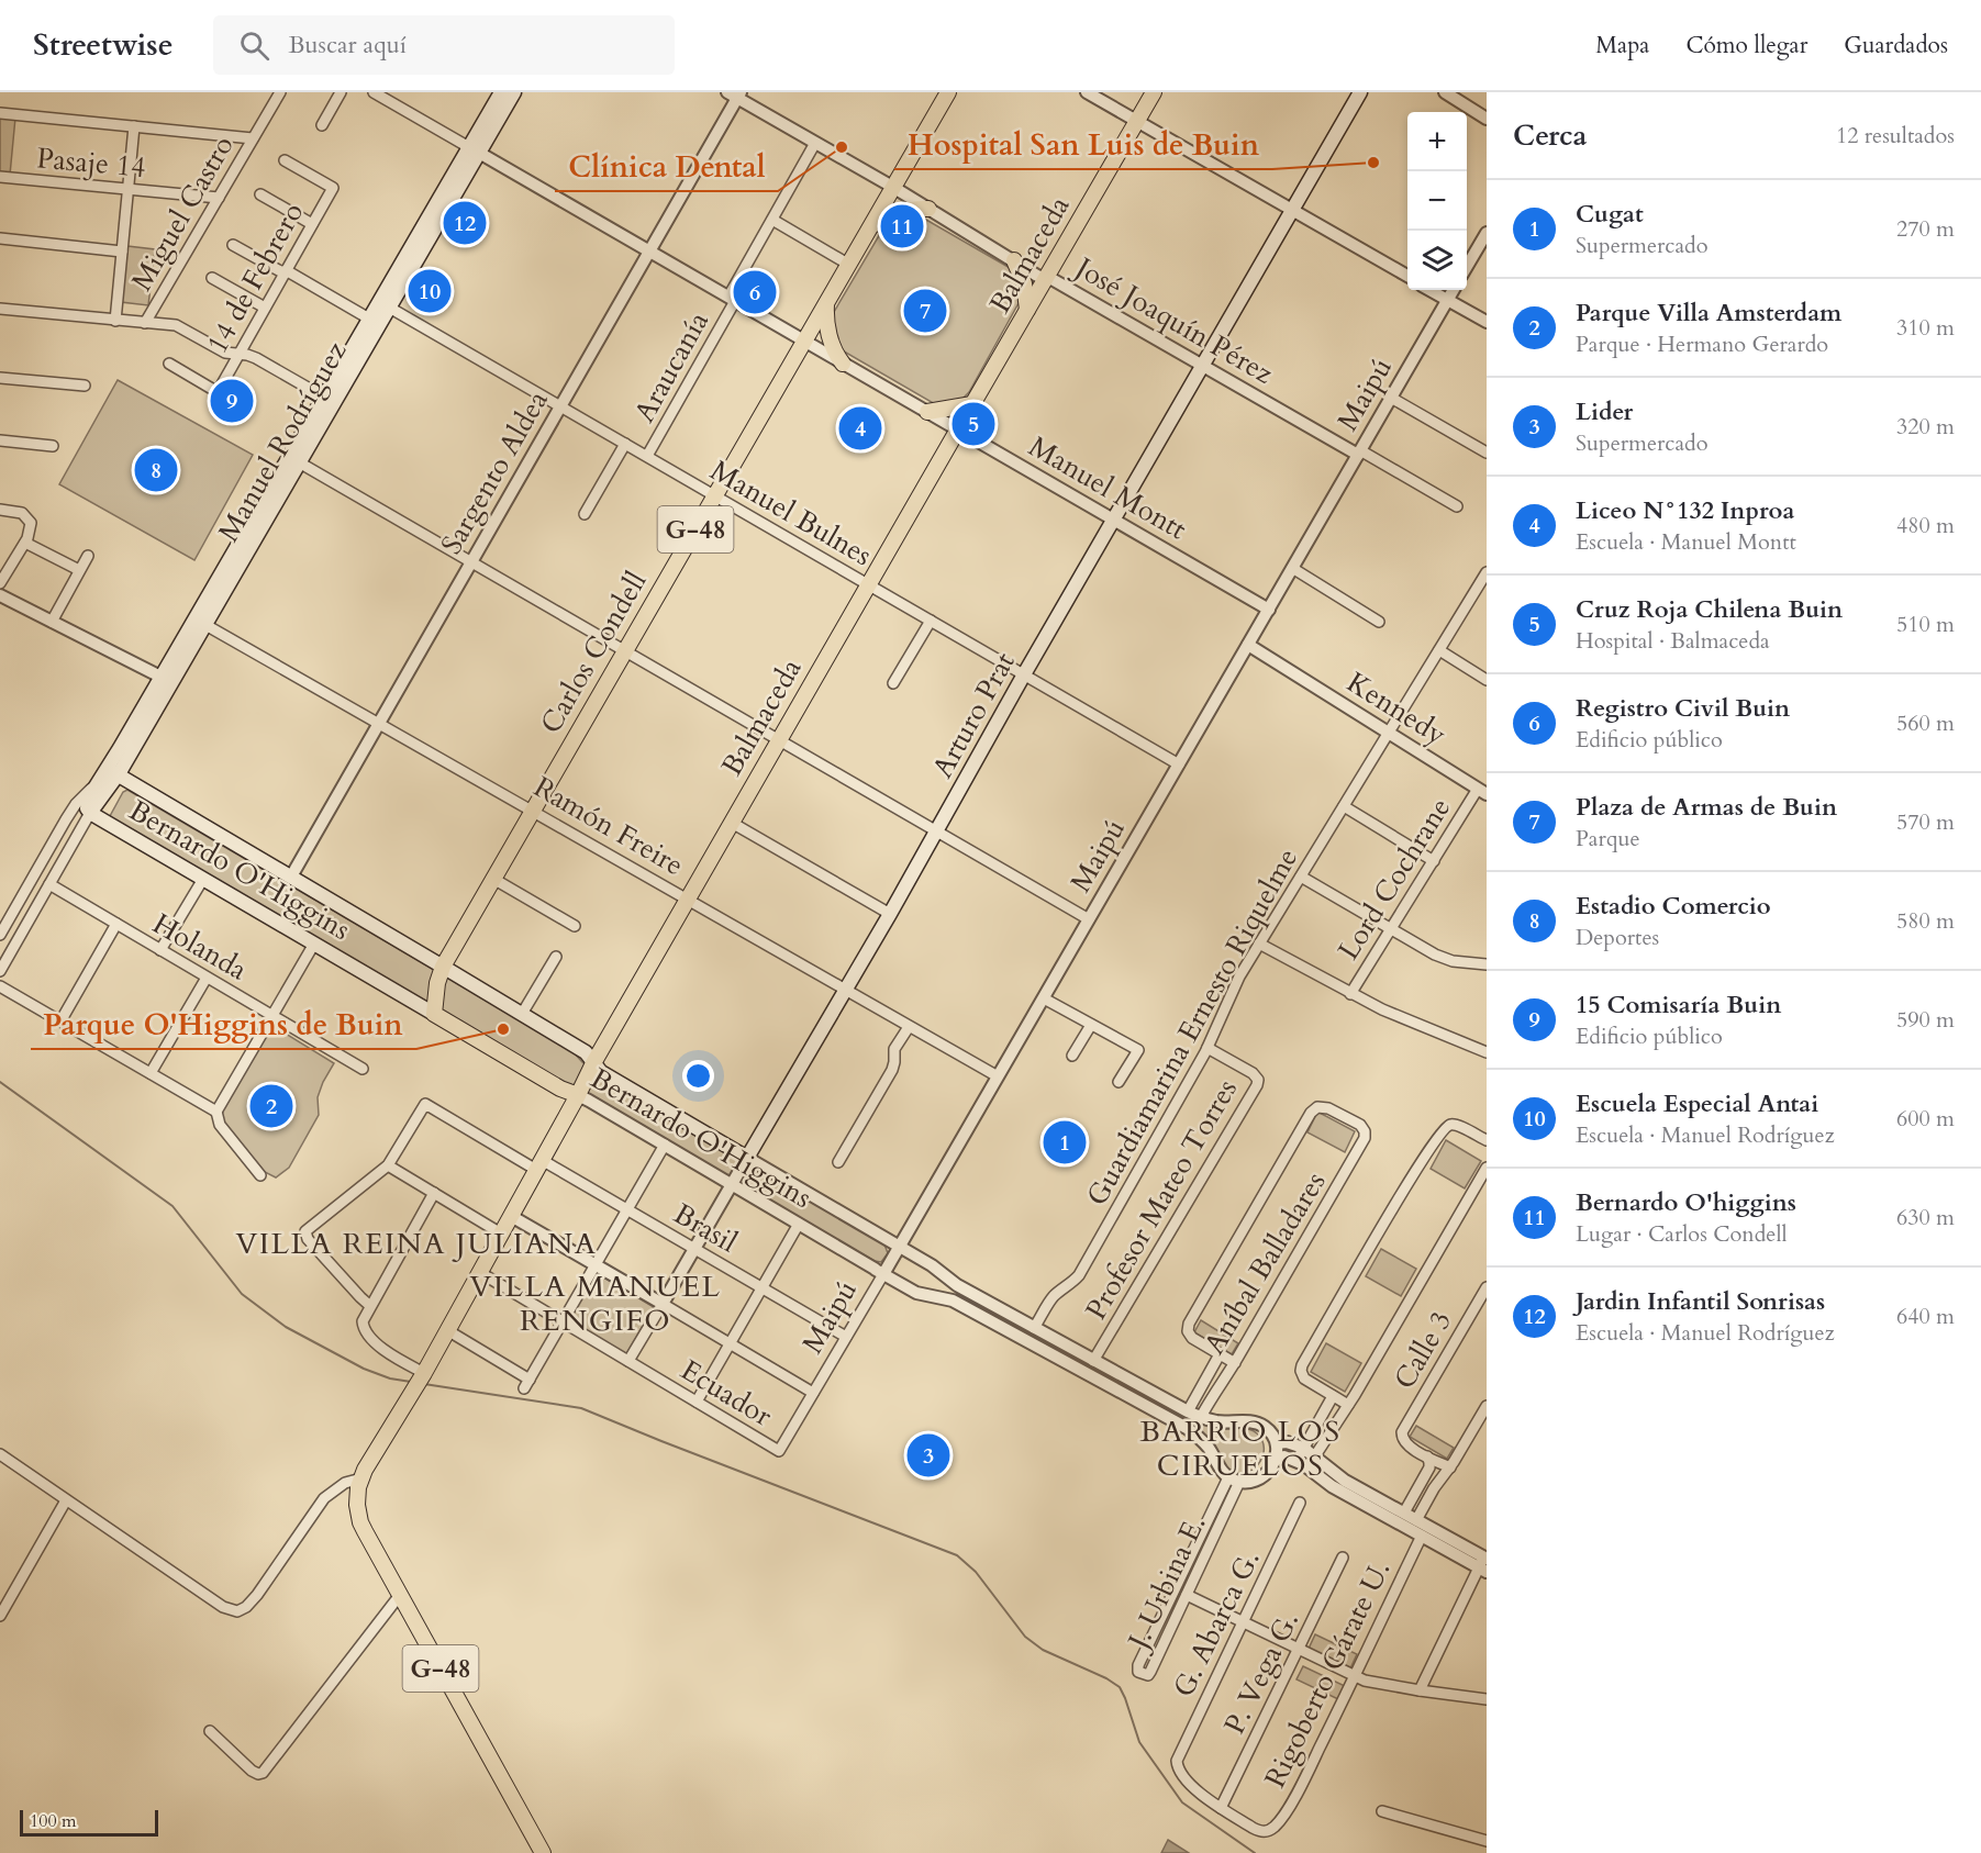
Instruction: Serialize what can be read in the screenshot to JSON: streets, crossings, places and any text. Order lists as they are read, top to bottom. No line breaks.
{"streets":{"main road":["Balmaceda","Manuel Rodríguez","G-48","Carlos Condell","Arturo Prat","Bernardo O'Higgins"],"street":["Pasaje 14","Miguel Castro","14 de Febrero","José Joaquín Pérez","Araucanía","Maipú","Sargento Aldea","Manuel Montt","Manuel Bulnes","Kennedy","Ramón Freire","Lord Cochrane","Holanda","Guardiamarina Ernesto Riquelme","Profesor Mateo Torres","Brasil","Aníbal Balladares","Calle 3","Ecuador","J. Urbina E.","G. Abarca G.","P. Vega G.","Rigoberto Gárate U."]},"crossings":[["Pasaje 14","Miguel Castro"],["Balmaceda","José Joaquín Pérez"],["Balmaceda","Manuel Montt"],["Balmaceda","Manuel Bulnes"],["Balmaceda","G-48"],["Balmaceda","Carlos Condell"],["Balmaceda","Ramón Freire"],["Balmaceda","Bernardo O'Higgins"],["Balmaceda","Brasil"],["Balmaceda","Ecuador"],["José Joaquín Pérez","Araucanía"],["José Joaquín Pérez","Maipú"],["José Joaquín Pérez","Sargento Aldea"],["José Joaquín Pérez","Manuel Montt"],["José Joaquín Pérez","Carlos Condell"],["José Joaquín Pérez","Arturo Prat"],["Araucanía","Manuel Montt"],["Araucanía","Manuel Bulnes"],["Maipú","Manuel Montt"],["Maipú","Manuel Bulnes"],["Maipú","Kennedy"],["Maipú","Ramón Freire"],["Maipú","Bernardo O'Higgins"],["Maipú","Brasil"],["Maipú","Ecuador"],["Manuel Rodríguez","Manuel Montt"],["Manuel Rodríguez","Manuel Bulnes"],["Manuel Rodríguez","Ramón Freire"],["Manuel Rodríguez","Bernardo O'Higgins"],["Manuel Rodríguez","Holanda"],["Sargento Aldea","Manuel Montt"],["Sargento Aldea","Manuel Bulnes"],["Sargento Aldea","Ramón Freire"],["Sargento Aldea","Bernardo O'Higgins"],["Manuel Montt","Carlos Condell"],["Manuel Montt","Arturo Prat"],["Manuel Bulnes","Carlos Condell"],["Manuel Bulnes","Arturo Prat"],["G-48","Carlos Condell"],["G-48","Bernardo O'Higgins"],["Carlos Condell","Ramón Freire"],["Carlos Condell","Bernardo O'Higgins"],["Kennedy","Lord Cochrane"],["Kennedy","Guardiamarina Ernesto Riquelme"],["Arturo Prat","Ramón Freire"],["Arturo Prat","Bernardo O'Higgins"],["Arturo Prat","Brasil"],["Arturo Prat","Ecuador"],["Bernardo O'Higgins","Guardiamarina Ernesto Riquelme"],["Bernardo O'Higgins","Profesor Mateo Torres"],["Bernardo O'Higgins","Aníbal Balladares"],["Bernardo O'Higgins","J. Urbina E."],["Guardiamarina Ernesto Riquelme","Profesor Mateo Torres"],["G. Abarca G.","P. Vega G."],["G. Abarca G.","Rigoberto Gárate U."],["P. Vega G.","Rigoberto Gárate U."]],"districts":["VILLA REINA JULIANA","VILLA MANUEL RENGIFO","BARRIO LOS CIRUELOS"],"places":["Clínica Dental","Hospital San Luis de Buin","Parque O'Higgins de Buin"],"scale_bar":"100 m","page":{"header":"Streetwise","search":"Buscar aquí","nav":["Mapa","Cómo llegar","Guardados"],"heading":["Cerca","12 resultados"],"map_buttons":["+","−"],"list":[{"mark":"1","name":"Cugat","note":"Supermercado","value":"270 m"},{"mark":"2","name":"Parque Villa Amsterdam","note":"Parque · Hermano Gerardo","value":"310 m"},{"mark":"3","name":"Lider","note":"Supermercado","value":"320 m"},{"mark":"4","name":"Liceo N°132 Inproa","note":"Escuela · Manuel Montt","value":"480 m"},{"mark":"5","name":"Cruz Roja Chilena Buin","note":"Hospital · Balmaceda","value":"510 m"},{"mark":"6","name":"Registro Civil Buin","note":"Edificio público","value":"560 m"},{"mark":"7","name":"Plaza de Armas de Buin","note":"Parque","value":"570 m"},{"mark":"8","name":"Estadio Comercio","note":"Deportes","value":"580 m"},{"mark":"9","name":"15 Comisaría Buin","note":"Edificio público","value":"590 m"},{"mark":"10","name":"Escuela Especial Antai","note":"Escuela · Manuel Rodríguez","value":"600 m"},{"mark":"11","name":"Bernardo O'higgins","note":"Lugar · Carlos Condell","value":"630 m"},{"mark":"12","name":"Jardin Infantil Sonrisas","note":"Escuela · Manuel Rodríguez","value":"640 m"}],"pins":["12","11","10","6","7","9","5","4","8","2","1","3"],"scale":"100 m"}}
